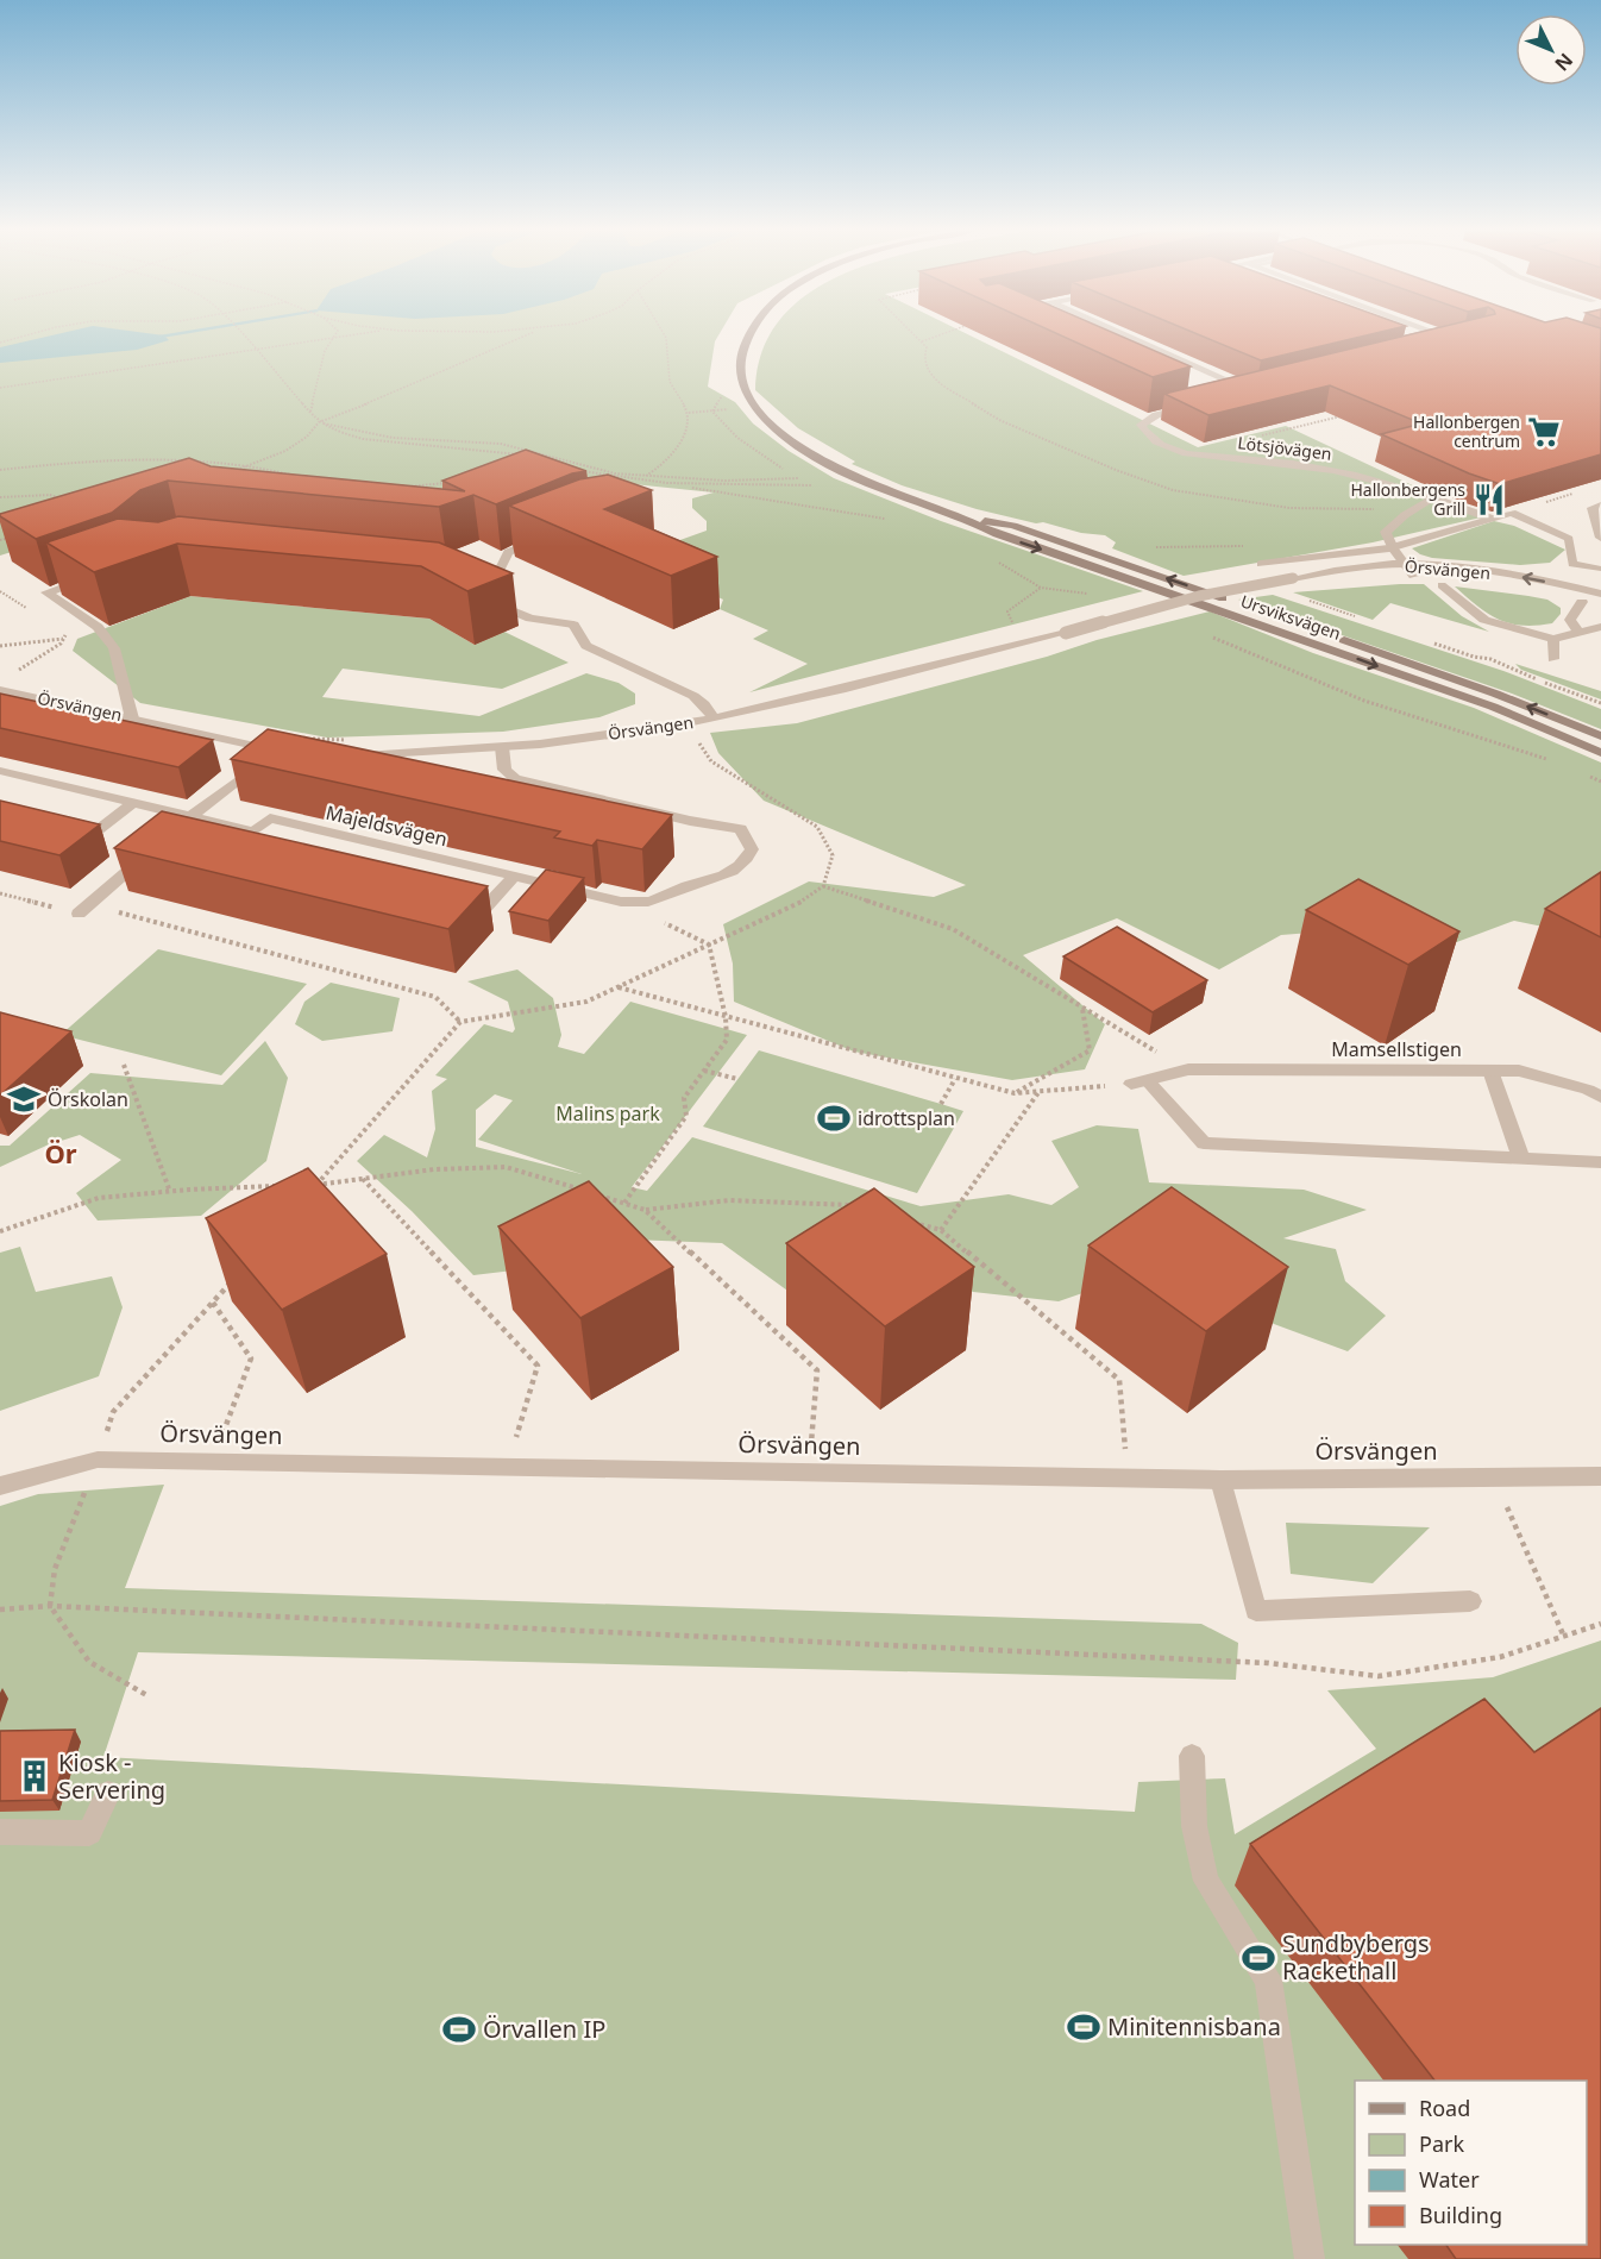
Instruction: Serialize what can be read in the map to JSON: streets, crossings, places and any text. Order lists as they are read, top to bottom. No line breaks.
{"streets":{"street":["Lötsjövägen","Örsvängen","Ursviksvägen","Majeldsvägen","Mamsellstigen"]},"districts":["Ör"],"parks":["Malins park"],"places":{"supermarket":["Hallonbergen centrum"],"restaurant":["Hallonbergens Grill"],"school or university":["Örskolan"],"sports":["idrottsplan","Sundbybergs Rackethall","Minitennisbana","Örvallen IP"],"building":["Kiosk - Servering"]},"legend":["Road","Park","Water","Building"],"north":"bottom right"}
